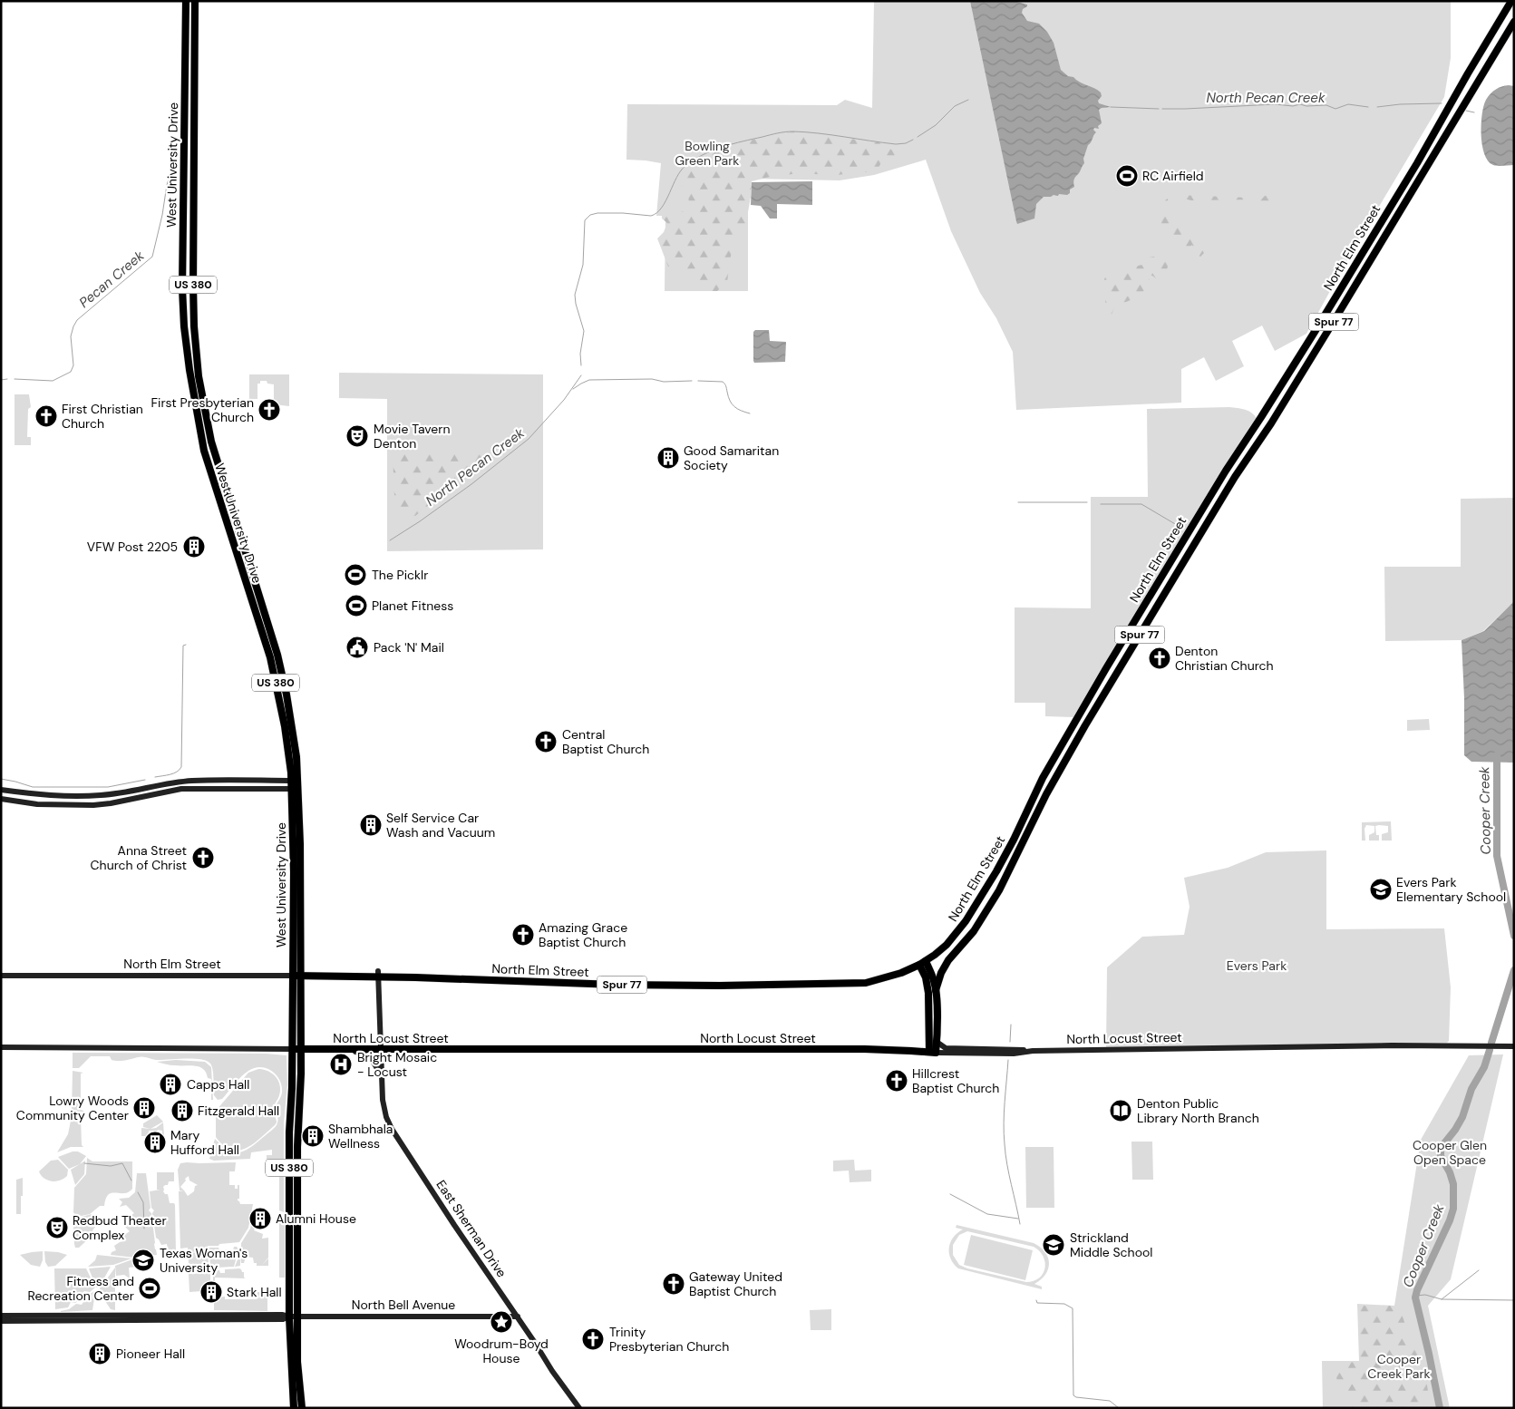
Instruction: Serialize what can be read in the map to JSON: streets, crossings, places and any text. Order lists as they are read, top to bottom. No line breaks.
{"streets":{"main road":["West University Drive","North Elm Street","US 380","Spur 77","North Locust Street","East Sherman Drive","North Bell Avenue"]},"crossings":[["West University Drive","North Elm Street"],["West University Drive","US 380"],["West University Drive","North Locust Street"],["North Elm Street","Spur 77"],["North Elm Street","East Sherman Drive"],["US 380","North Locust Street"],["US 380","North Bell Avenue"],["Spur 77","North Locust Street"],["North Locust Street","East Sherman Drive"],["East Sherman Drive","North Bell Avenue"]],"water":["North Pecan Creek","Pecan Creek","Cooper Creek"],"parks":["Bowling Green Park","Evers Park","Cooper Glen Open Space","Cooper Creek Park"],"places":{"sports":["RC Airfield","The Picklr","Planet Fitness","Fitness and Recreation Center"],"church":["First Presbyterian Church","First Christian Church","Denton Christian Church","Central Baptist Church","Anna Street Church of Christ","Amazing Grace Baptist Church","Hillcrest Baptist Church","Gateway United Baptist Church","Trinity Presbyterian Church"],"theatre":["Movie Tavern Denton","Redbud Theater Complex"],"building":["Good Samaritan Society","VFW Post 2205","Self Service Car Wash and Vacuum","Capps Hall","Lowry Woods Community Center","Fitzgerald Hall","Shambhala Wellness","Mary Hufford Hall","Alumni House","Stark Hall","Pioneer Hall"],"public building":["Pack 'N' Mail"],"school or university":["Evers Park Elementary School","Strickland Middle School","Texas Woman's University"],"hospital":["Bright Mosaic - Locust"],"library":["Denton Public Library North Branch"],"place":["Woodrum-Boyd House"]}}
